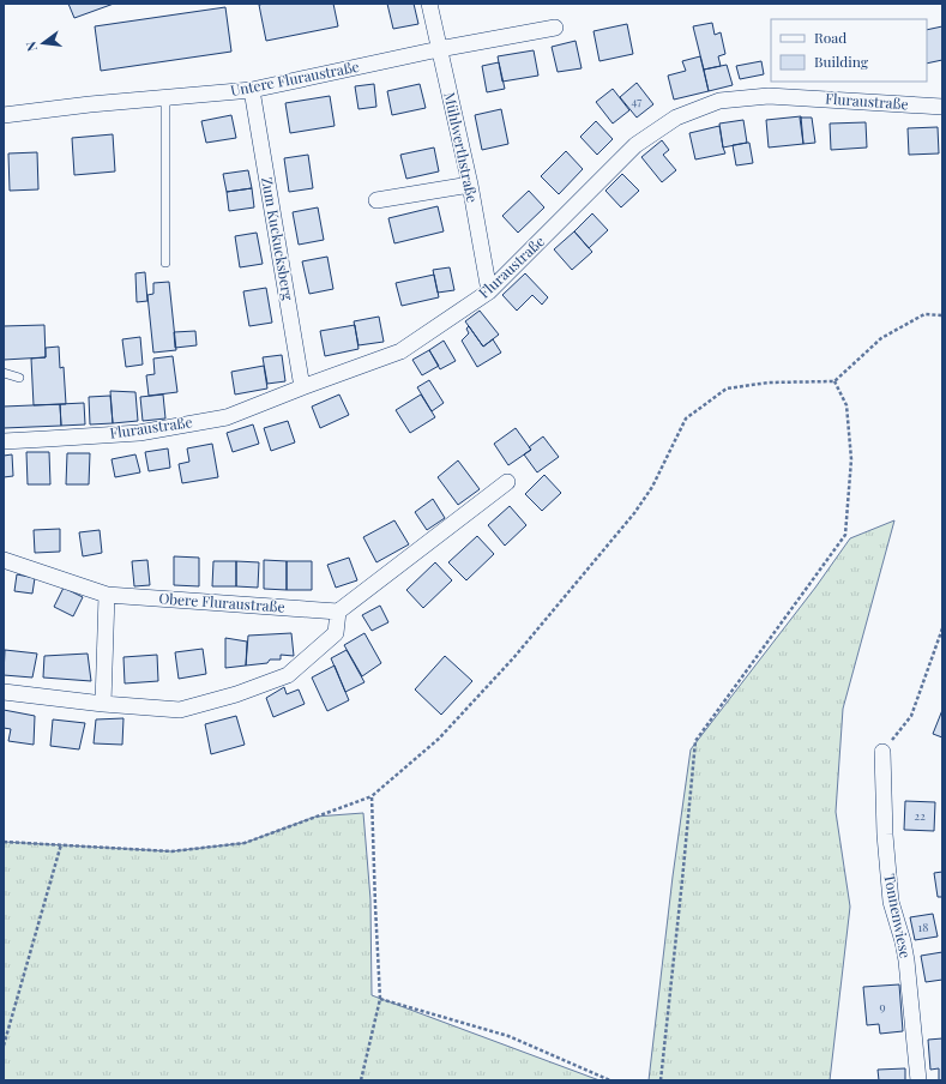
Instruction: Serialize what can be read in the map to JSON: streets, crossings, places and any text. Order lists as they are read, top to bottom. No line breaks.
{"streets":{"street":["Untere Fluraustraße","Fluraustraße","Mühlwerthstraße","Zum Kuckucksberg","Obere Fluraustraße","Tonnenwiese"]},"crossings":[["Untere Fluraustraße","Mühlwerthstraße"],["Untere Fluraustraße","Zum Kuckucksberg"],["Fluraustraße","Mühlwerthstraße"],["Fluraustraße","Zum Kuckucksberg"]],"house_numbers":["47","22","18","9"],"legend":["Road","Building"],"north":"left"}
